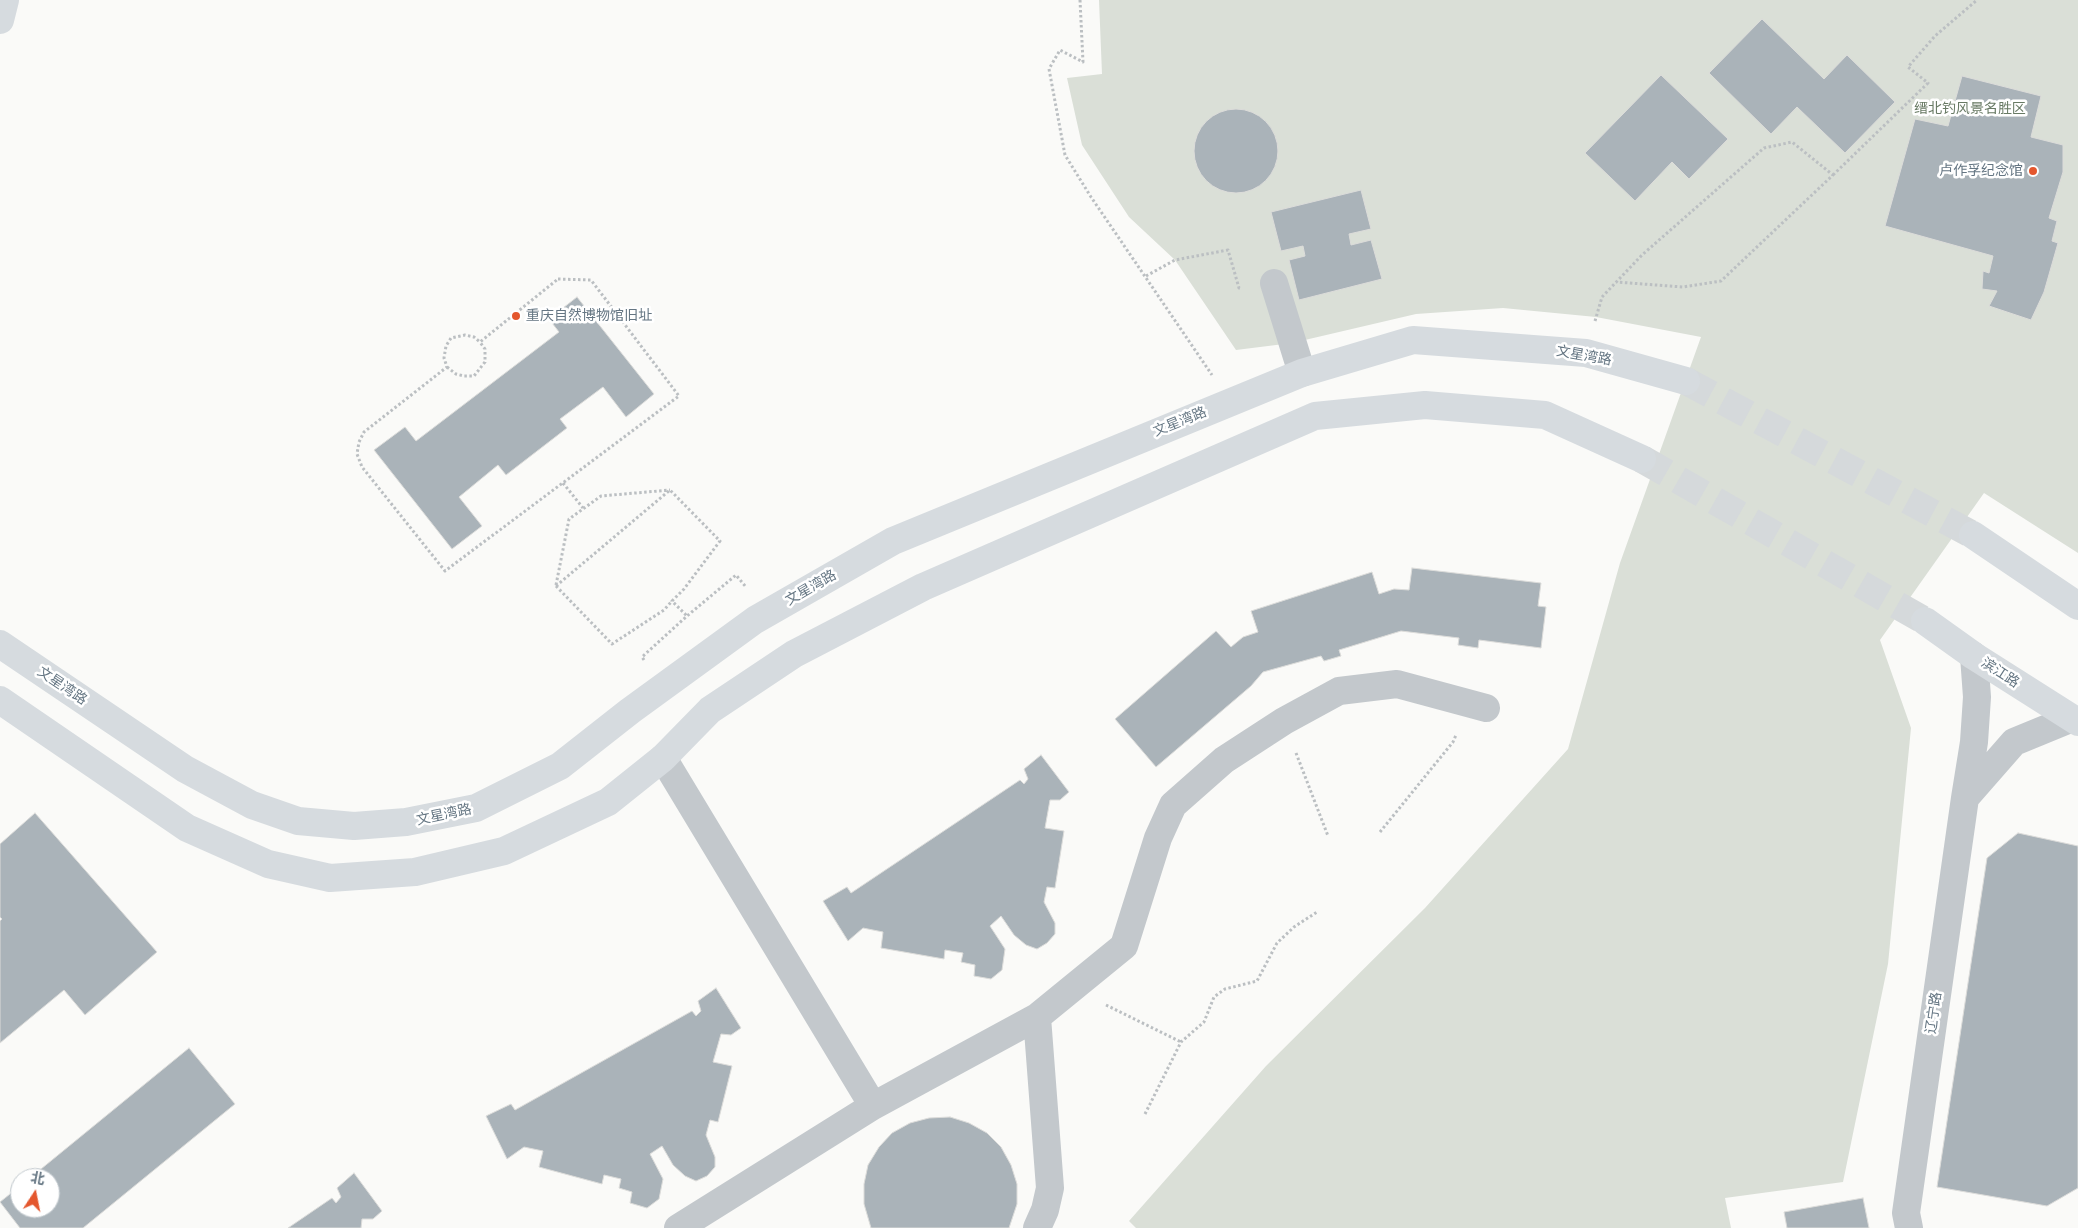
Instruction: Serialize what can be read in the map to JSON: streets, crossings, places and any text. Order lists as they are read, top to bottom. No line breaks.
{"streets":{"main road":["文星湾路","滨江路"],"street":["辽宁路"]},"crossings":[["滨江路","辽宁路"]],"parks":["缙北钓风景名胜区"],"places":["卢作孚纪念馆","重庆自然博物馆旧址"],"north":"top"}
